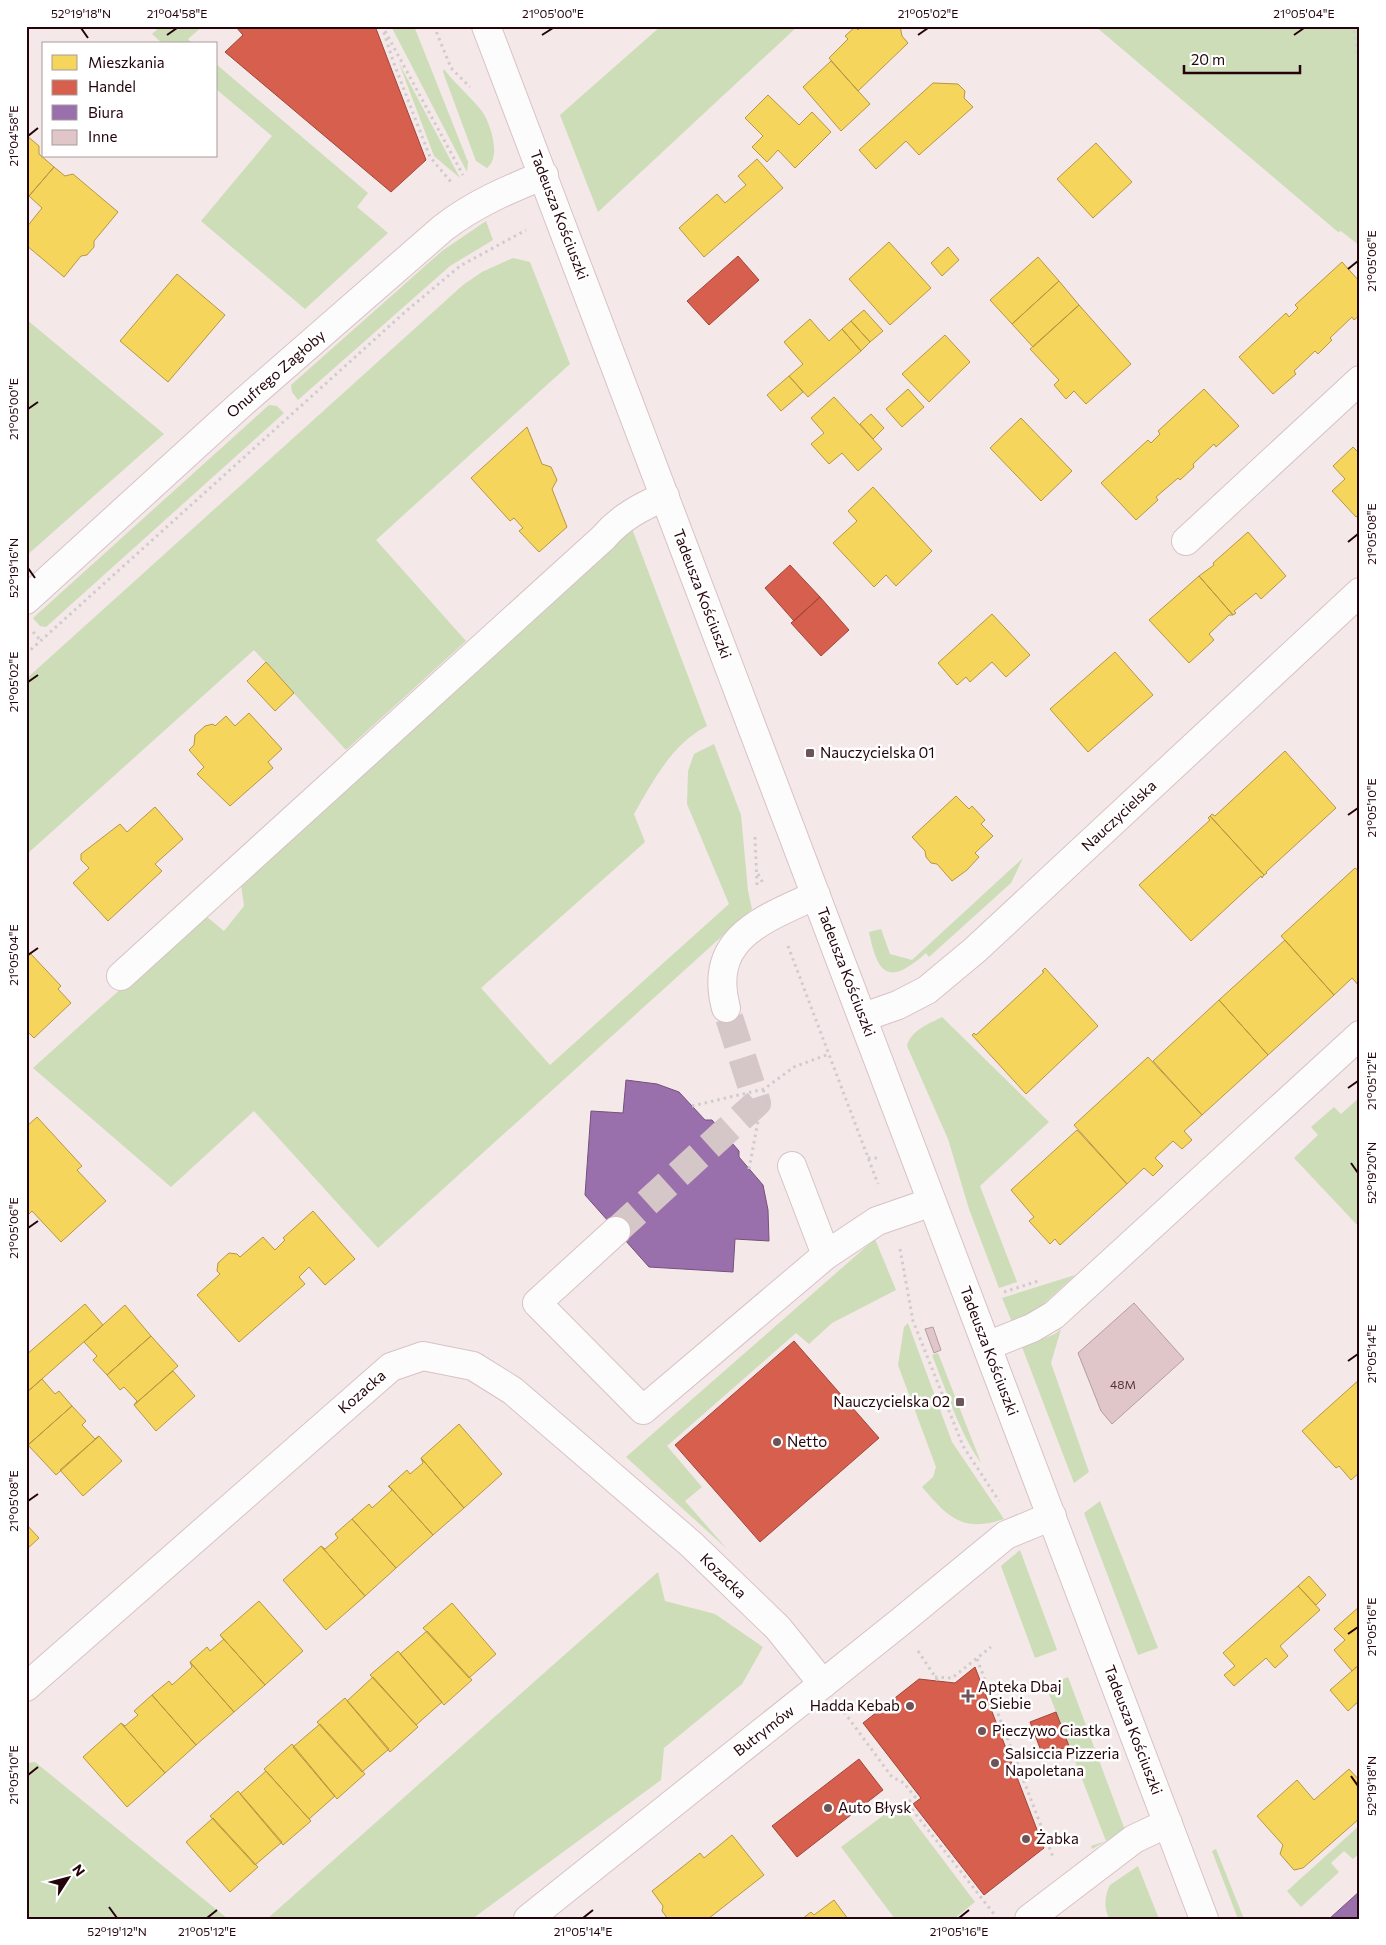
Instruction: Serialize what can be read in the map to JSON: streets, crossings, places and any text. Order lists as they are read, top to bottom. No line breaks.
{"streets":{"street":["Tadeusza Kościuszki","Onufrego Zagłoby","Nauczycielska","Kozacka","Butrymów"]},"crossings":[["Tadeusza Kościuszki","Onufrego Zagłoby"],["Tadeusza Kościuszki","Nauczycielska"],["Tadeusza Kościuszki","Butrymów"],["Kozacka","Butrymów"]],"places":{"transit":["Nauczycielska 01","Nauczycielska 02"],"other":["Netto","Hadda Kebab","Pieczywo Ciastka","Salsiccia Pizzeria Napoletana","Auto Błysk","Żabka"],"health":["Apteka Dbaj o Siebie"]},"house_numbers":["48M"],"legend":["Mieszkania","Handel","Biura","Inne"],"scale_bar":"20 m","north":"top right","coordinates":["52°19'18\"N","21°04'58\"E","21°05'00\"E","21°05'02\"E","21°05'04\"E","21°05'06\"E","21°05'08\"E","52°19'16\"N","21°05'10\"E","21°05'12\"E","52°19'20\"N","21°05'14\"E","21°05'16\"E","52°19'12\"N"]}
